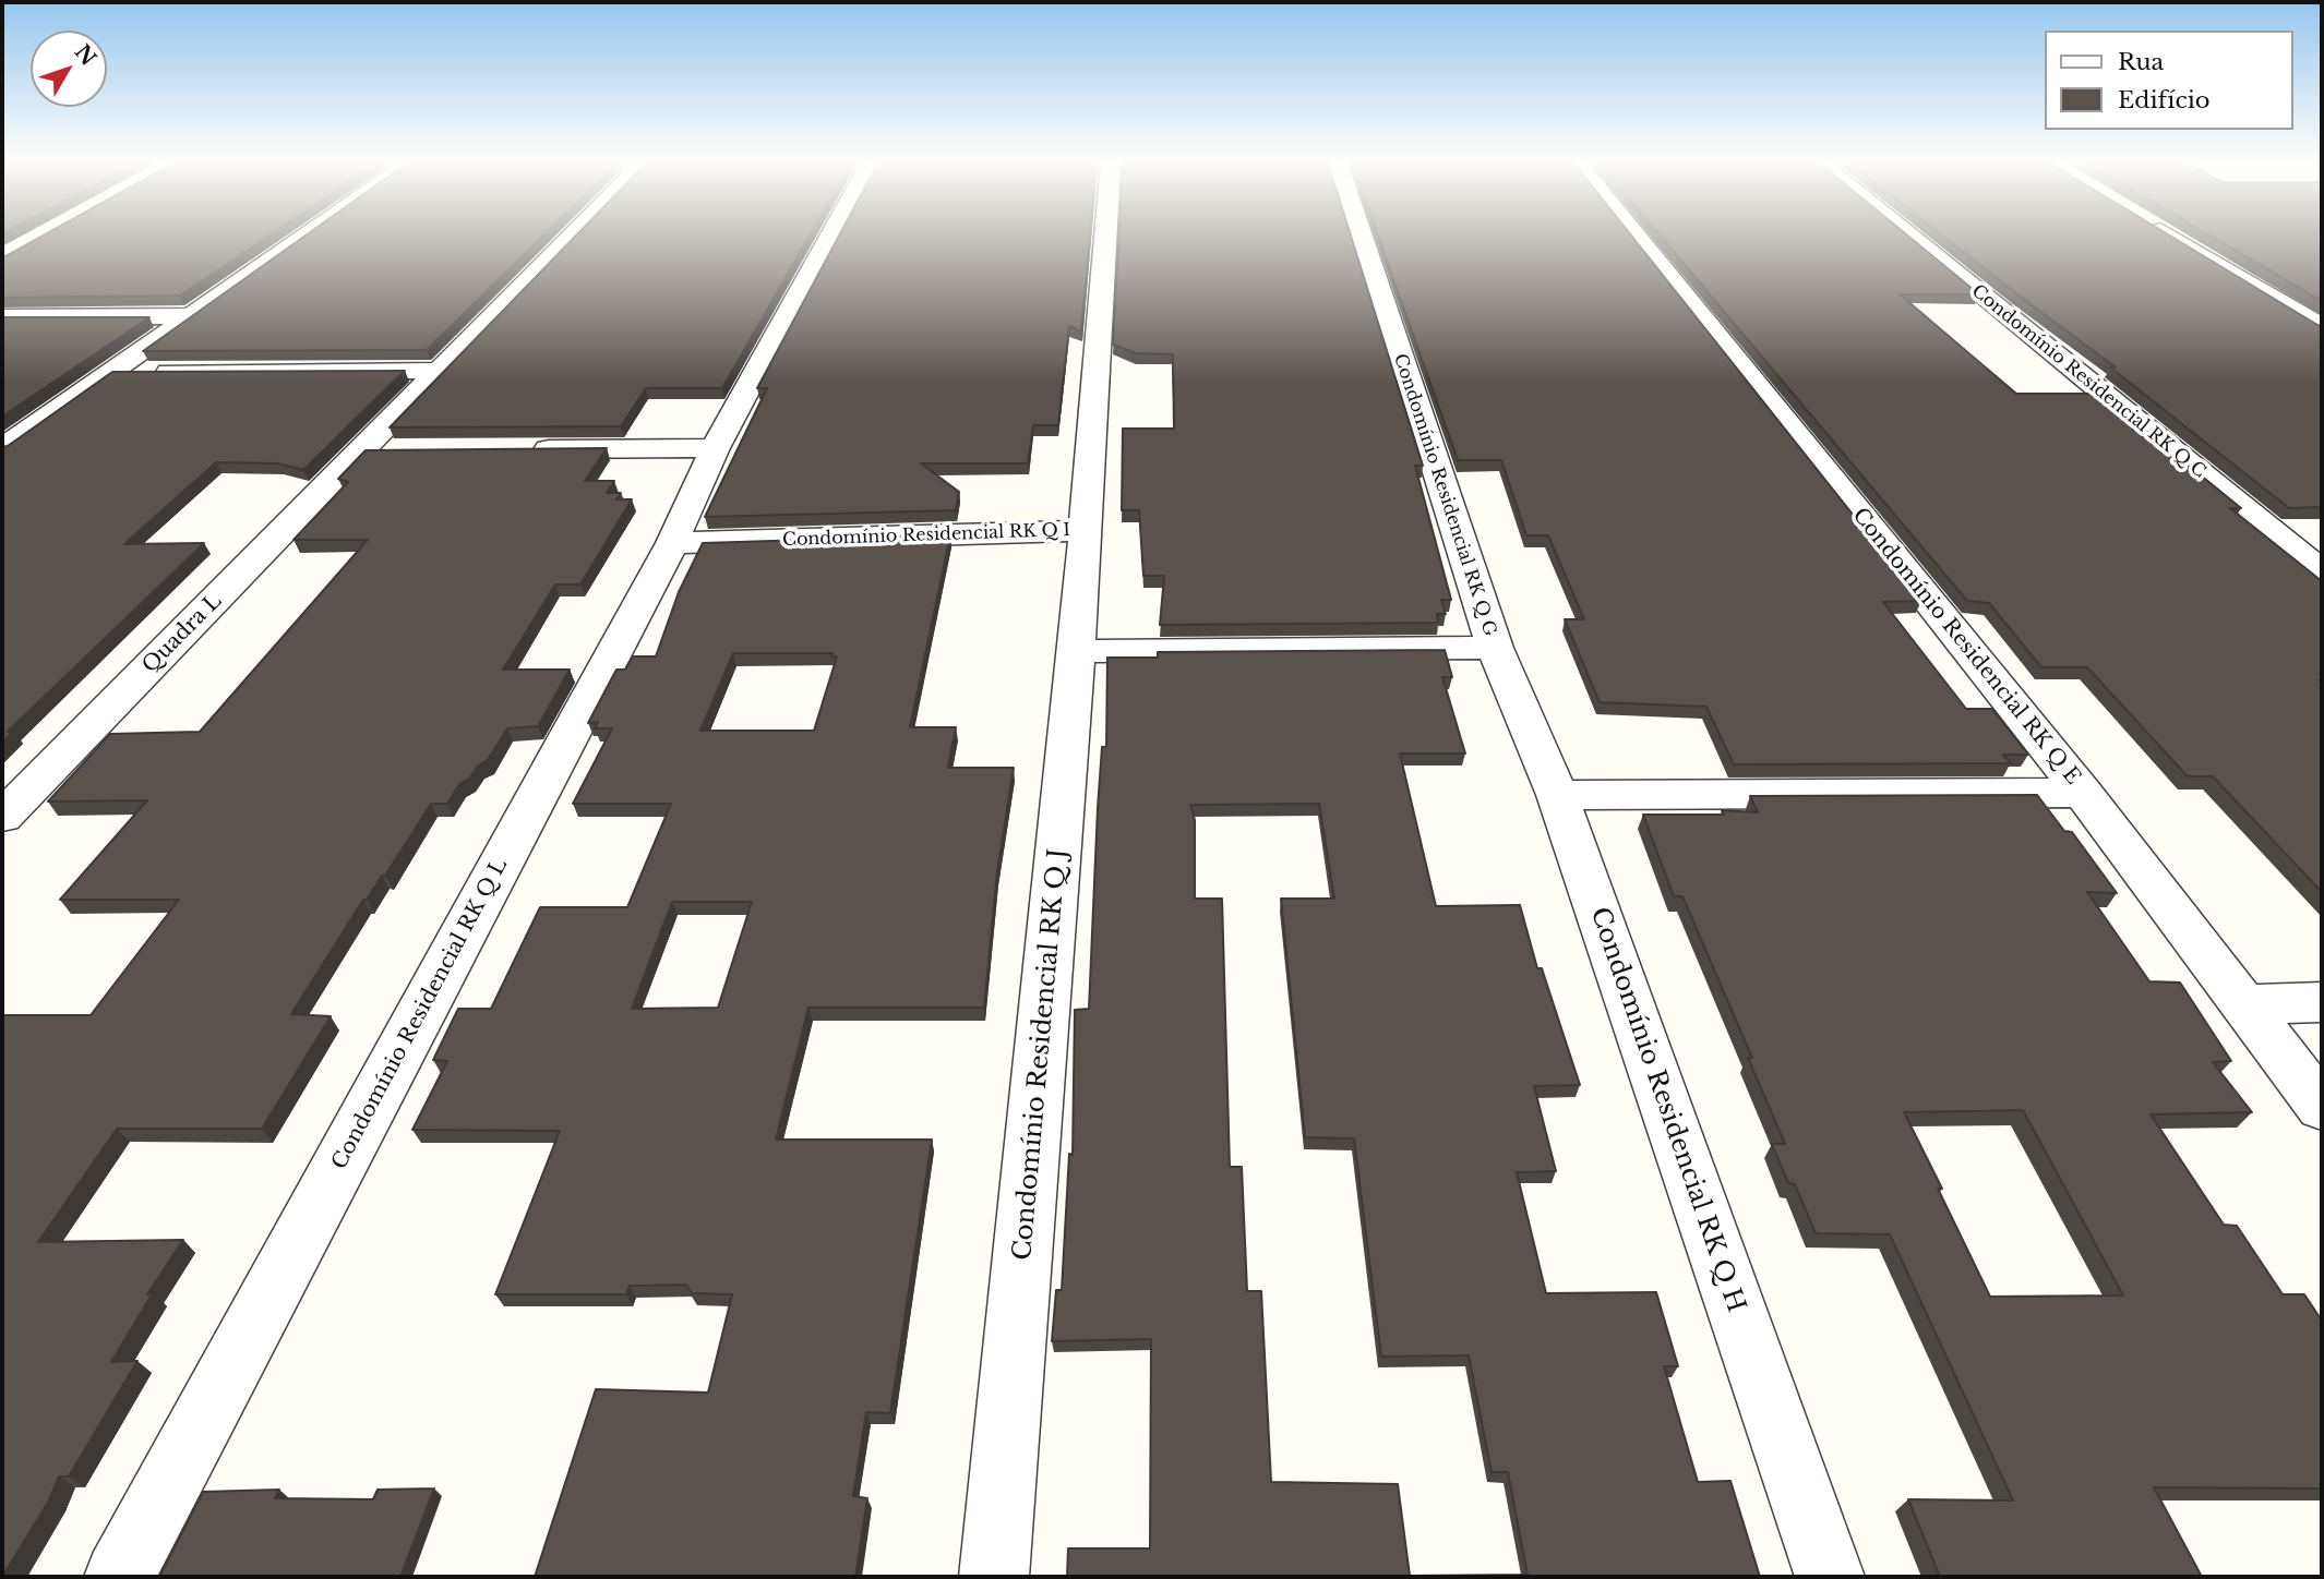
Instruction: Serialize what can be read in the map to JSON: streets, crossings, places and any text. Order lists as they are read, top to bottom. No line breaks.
{"streets":{"street":["Condomínio Residencial RK Q C","Condomínio Residencial RK Q G","Condomínio Residencial RK Q I","Quadra L","Condomínio Residencial RK Q E","Condomínio Residencial RK Q L","Condomínio Residencial RK Q J","Condomínio Residencial RK Q H"]},"crossings":[["Condomínio Residencial RK Q G","Condomínio Residencial RK Q J"],["Condomínio Residencial RK Q G","Condomínio Residencial RK Q H"],["Condomínio Residencial RK Q I","Condomínio Residencial RK Q L"],["Condomínio Residencial RK Q I","Condomínio Residencial RK Q J"],["Condomínio Residencial RK Q E","Condomínio Residencial RK Q H"]],"legend":["Rua","Edifício"],"north":"top right"}
